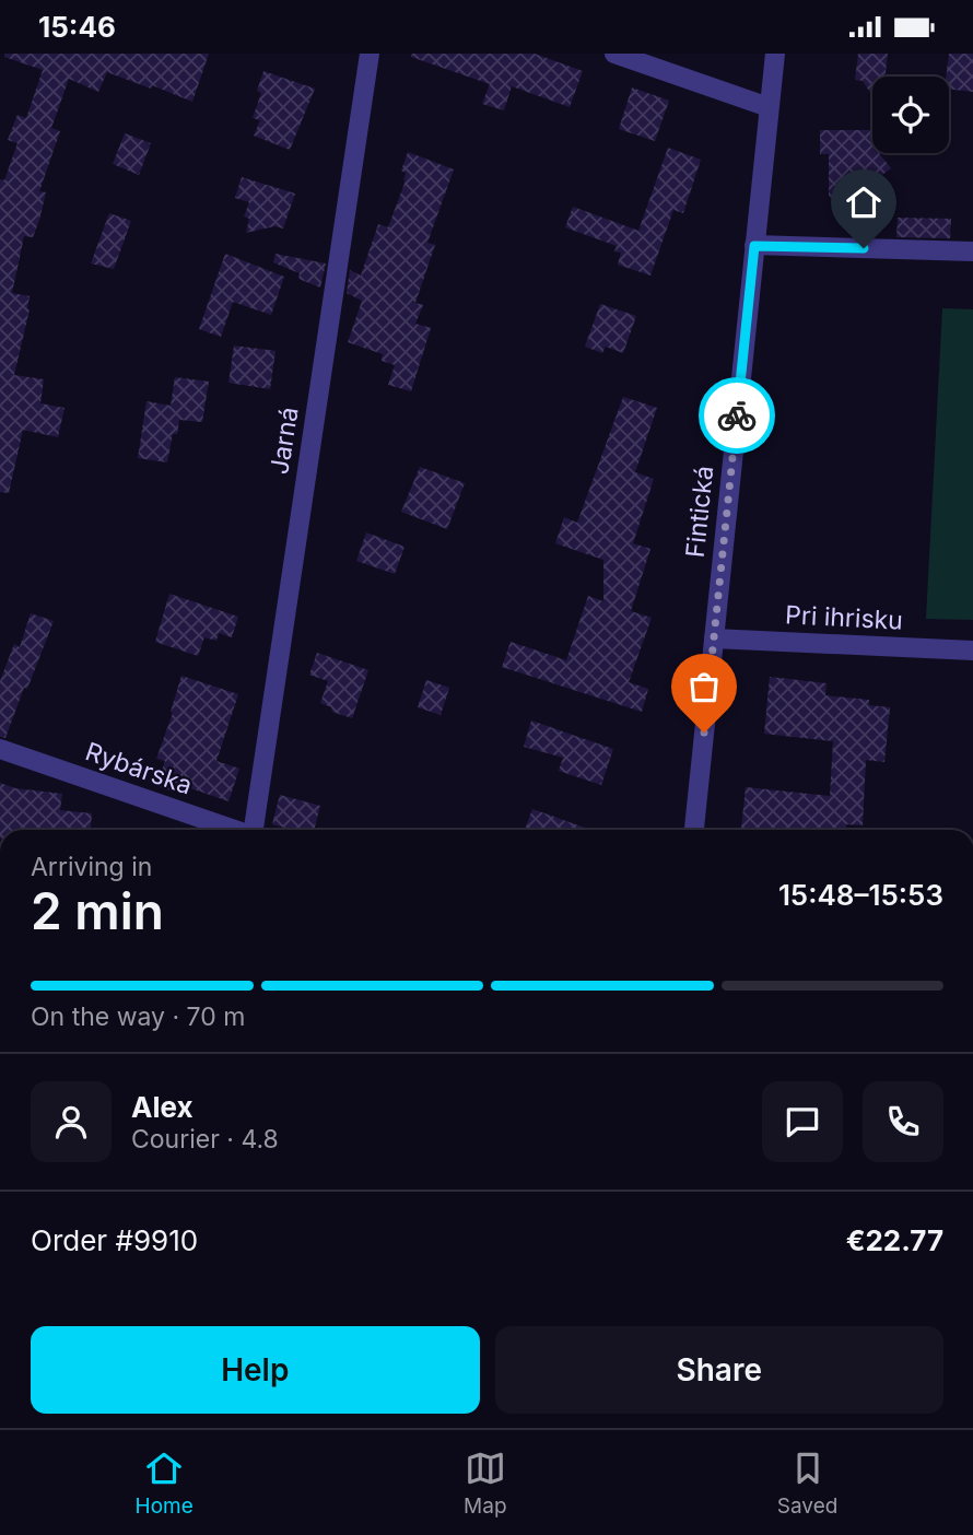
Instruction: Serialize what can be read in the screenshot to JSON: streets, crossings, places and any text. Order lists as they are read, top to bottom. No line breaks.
{"streets":{"street":["Jarná","Fintická","Pri ihrisku","Rybárska"]},"crossings":[["Fintická","Pri ihrisku"]],"page":{"status":"15:46","heading":["2 min","Arriving in","15:48–15:53"],"panel":["Alex","Courier · 4.8","Order #9910","€22.77"],"bar":"On the way · 70 m","buttons":["Help","Share"],"tabs":["Home","Map","Saved"]}}
